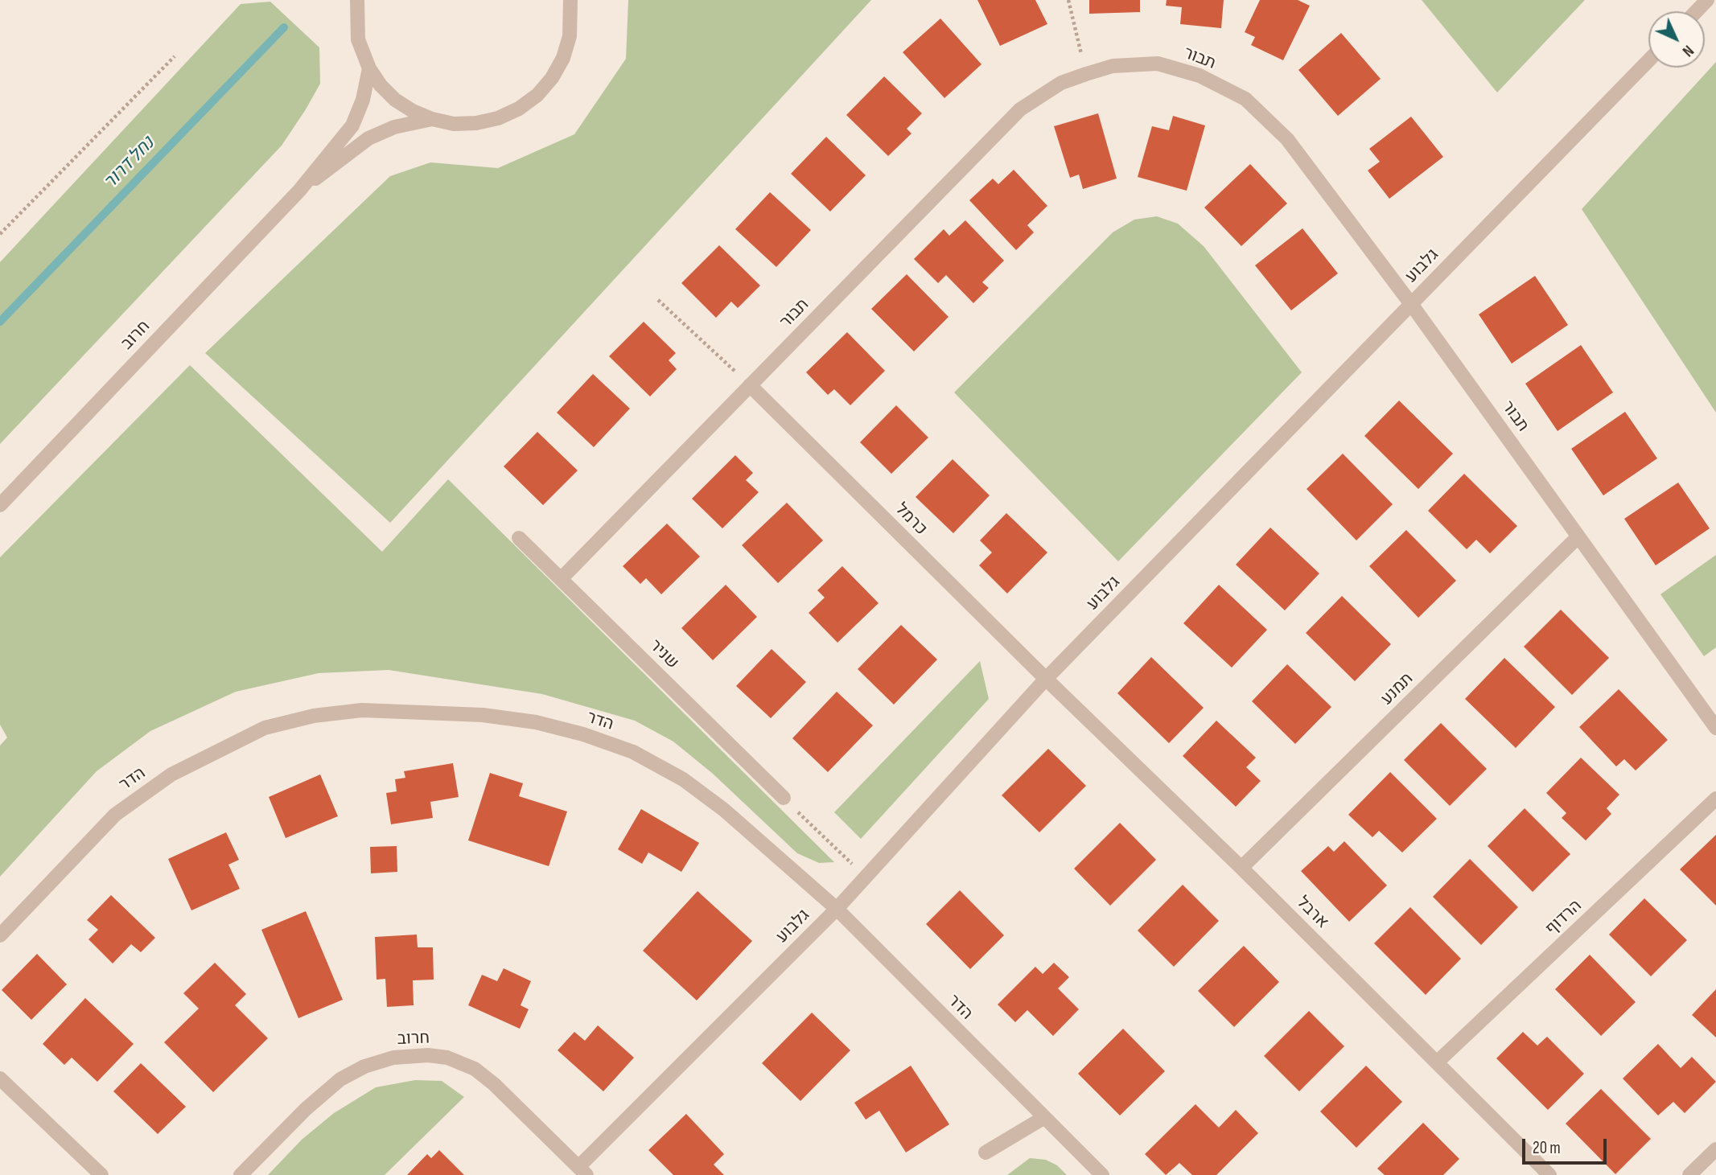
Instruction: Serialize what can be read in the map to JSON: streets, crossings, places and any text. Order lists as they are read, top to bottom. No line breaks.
{"streets":{"street":["תבור","גלבוע","חרוב","כרמל","שניר","תמנע","הדר","ארבל","הרדוף"]},"crossings":[["תבור","גלבוע"],["תבור","כרמל"],["תבור","שניר"],["תבור","תמנע"],["גלבוע","חרוב"],["גלבוע","כרמל"],["גלבוע","הדר"],["גלבוע","ארבל"],["כרמל","ארבל"],["תמנע","ארבל"],["ארבל","הרדוף"]],"water":["נחל דרור"],"scale_bar":"20 m","north":"bottom right"}
